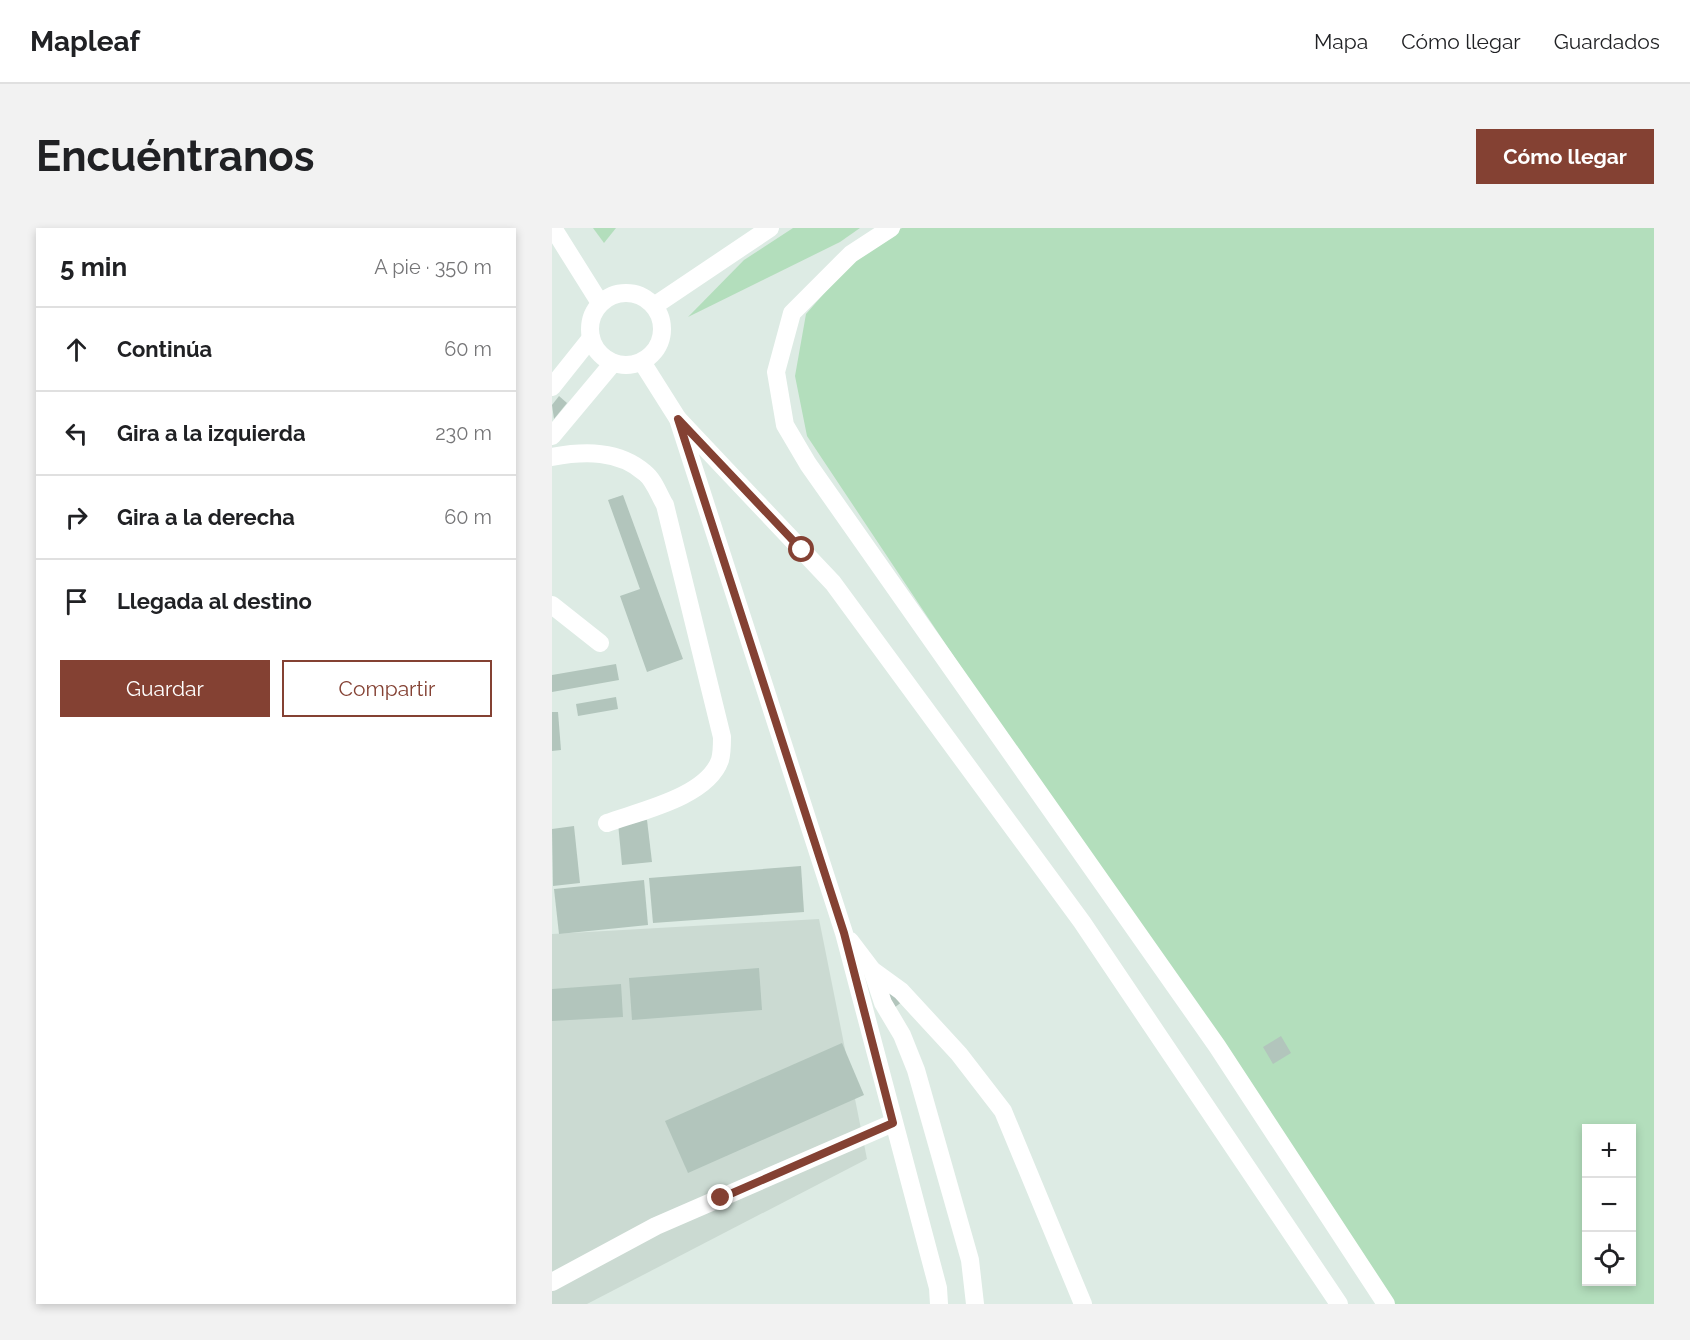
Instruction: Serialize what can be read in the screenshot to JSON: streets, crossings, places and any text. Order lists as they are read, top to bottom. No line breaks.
{"page":{"header":"Mapleaf","nav":["Mapa","Cómo llegar","Guardados"],"buttons":["Cómo llegar",["Guardar","Compartir"]],"title":"Encuéntranos","heading":["5 min","A pie · 350 m"],"list":[["Continúa","60 m"],["Gira a la izquierda","230 m"],["Gira a la derecha","60 m"],"Llegada al destino"],"map_buttons":["+","−"]}}
